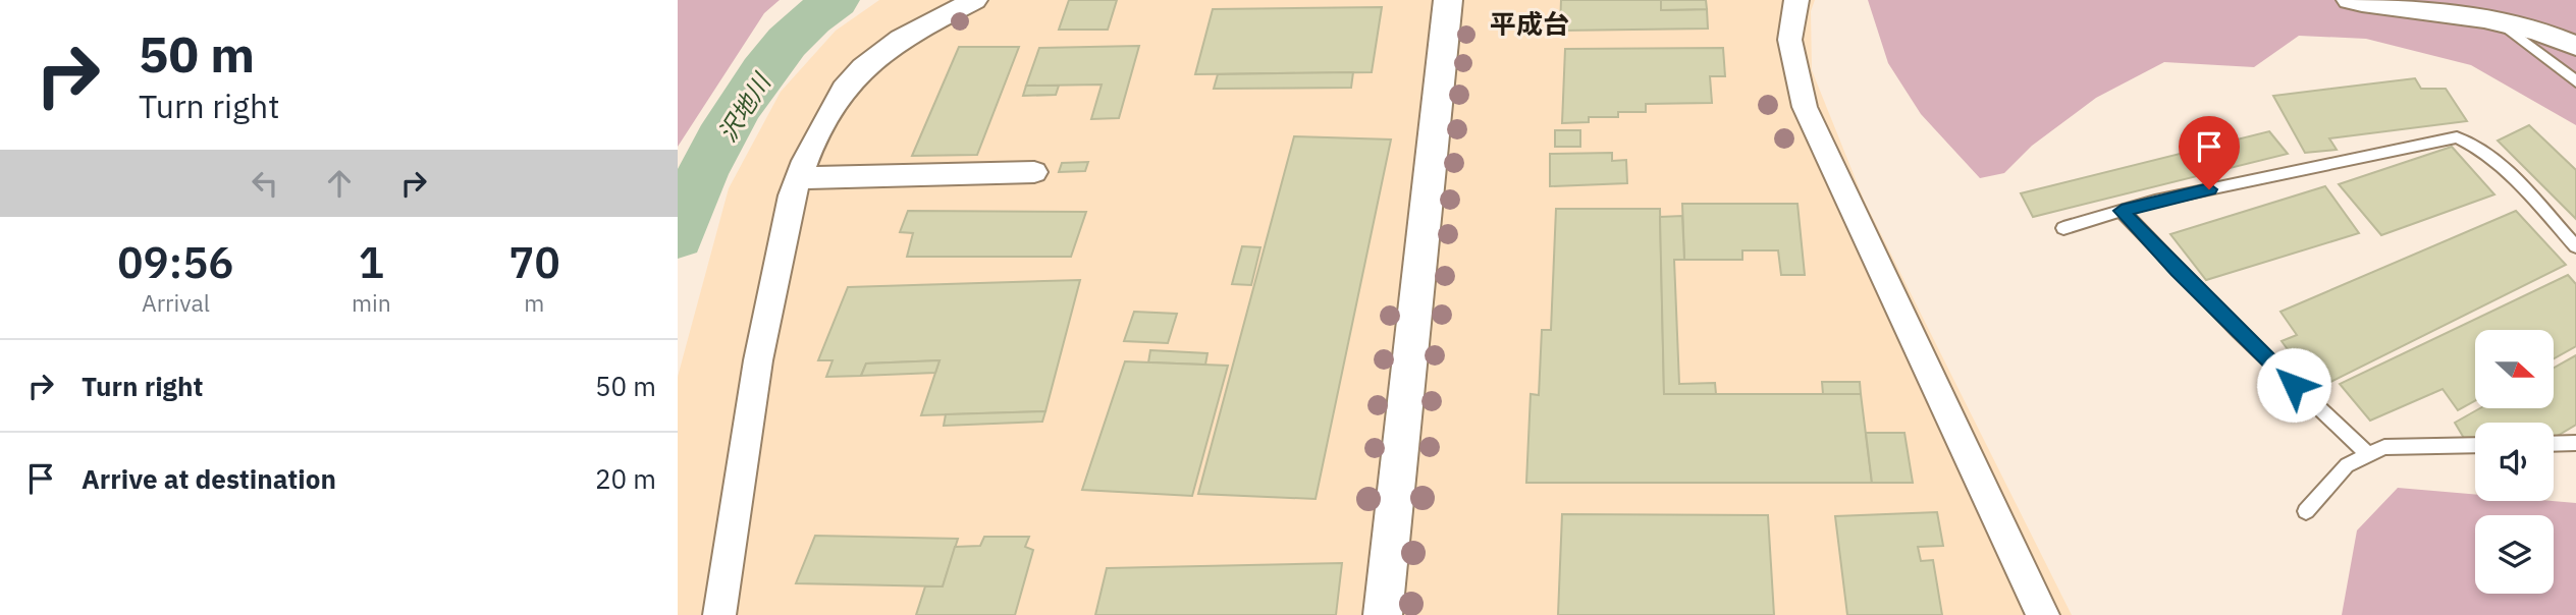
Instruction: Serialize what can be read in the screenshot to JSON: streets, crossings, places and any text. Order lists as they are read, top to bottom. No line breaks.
{"districts":["平成台"],"water":["沢地川"],"north":"right","page":{"turn":["50 m","Turn right"],"eta":["09:56","Arrival","1","min","70","m"],"list":[{"name":"Turn right","value":"50 m"},{"name":"Arrive at destination","value":"20 m"}]}}
